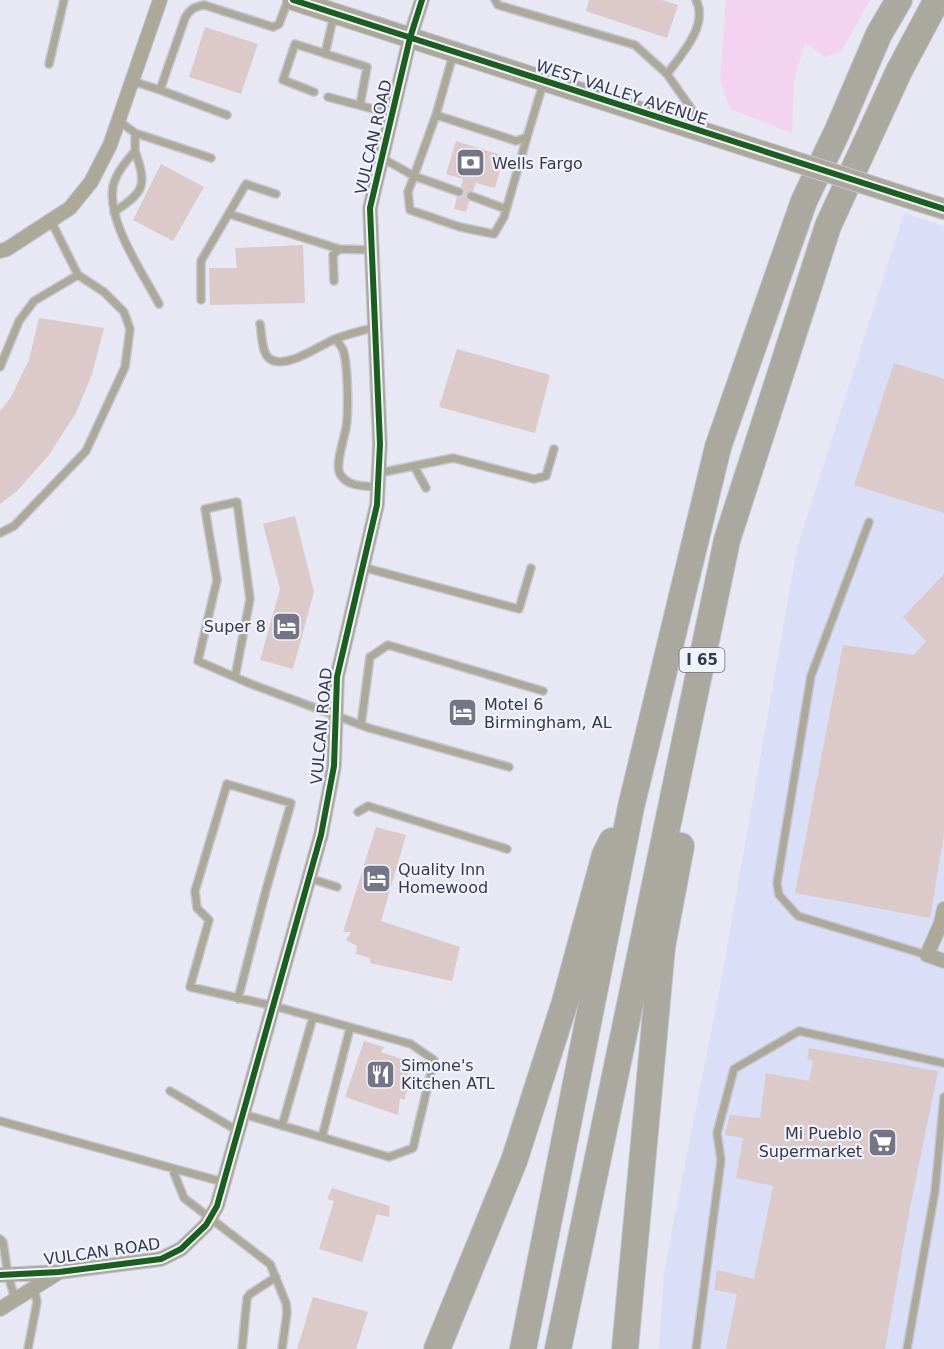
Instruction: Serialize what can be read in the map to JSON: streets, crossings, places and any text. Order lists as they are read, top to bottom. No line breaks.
{"streets":{"highway":["I 65"],"street":["WEST VALLEY AVENUE","VULCAN ROAD"]},"crossings":[["WEST VALLEY AVENUE","VULCAN ROAD"]],"places":{"bank":["Wells Fargo"],"hotel":["Super 8","Motel 6 Birmingham, AL","Quality Inn Homewood"],"restaurant":["Simone's Kitchen ATL"],"supermarket":["Mi Pueblo Supermarket"]}}
